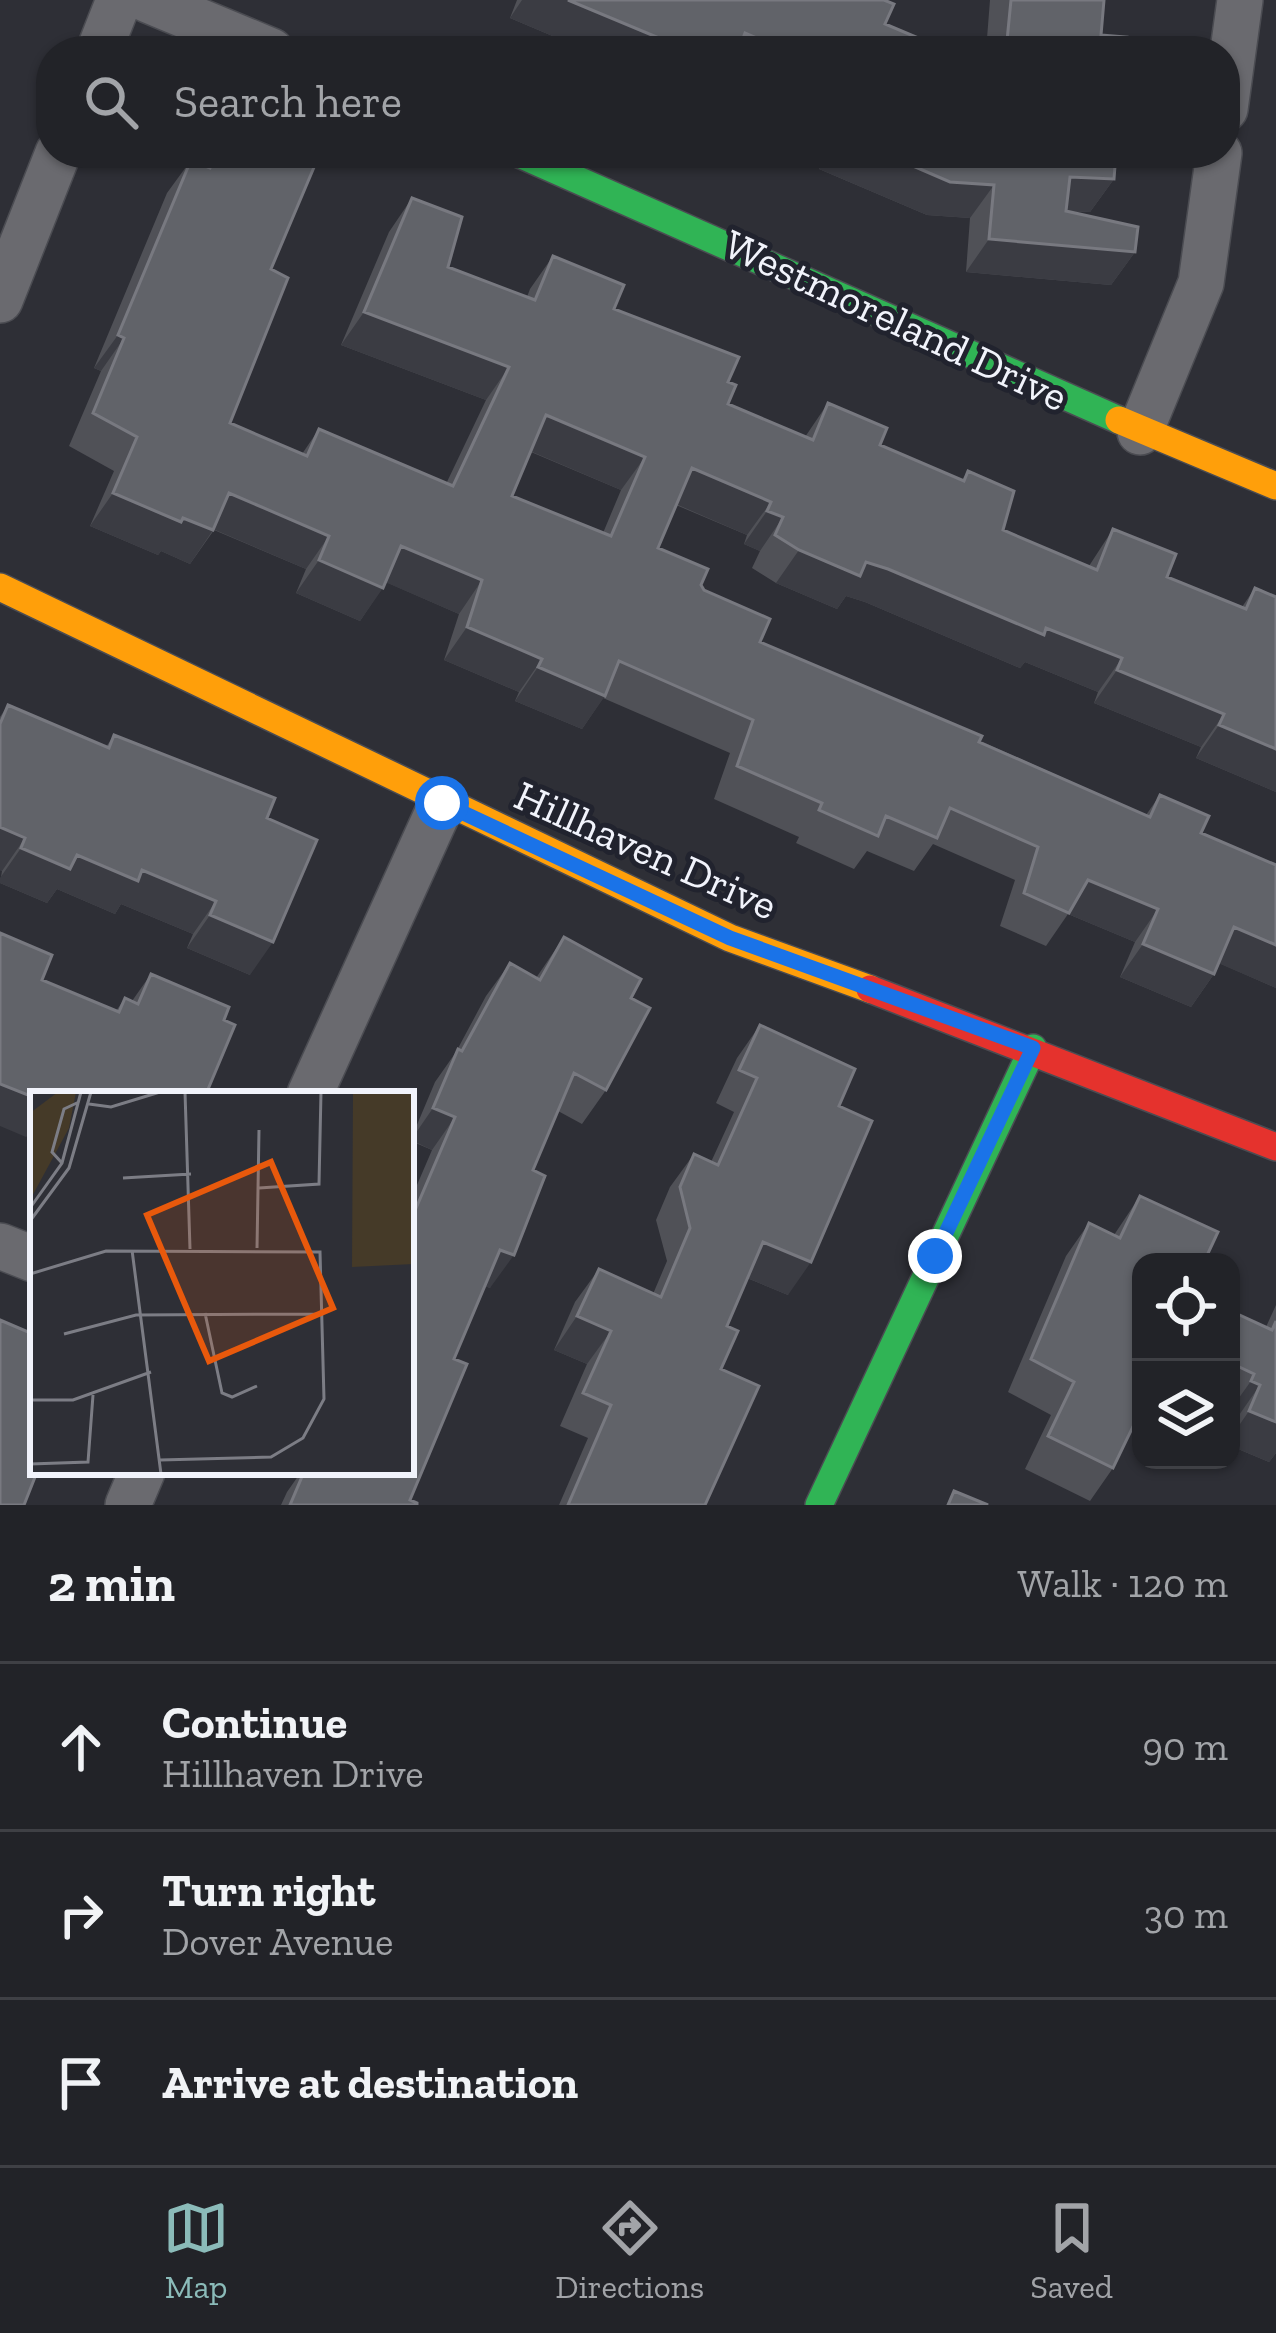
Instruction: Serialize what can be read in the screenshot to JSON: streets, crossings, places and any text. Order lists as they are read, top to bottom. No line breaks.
{"streets":{"street":["Westmoreland Drive","Hillhaven Drive"]},"page":{"search":"Search here","heading":["2 min","Walk · 120 m"],"list":[["Continue","Hillhaven Drive","90 m"],["Turn right","Dover Avenue","30 m"],"Arrive at destination"],"nav":["Map","Directions","Saved"]}}
